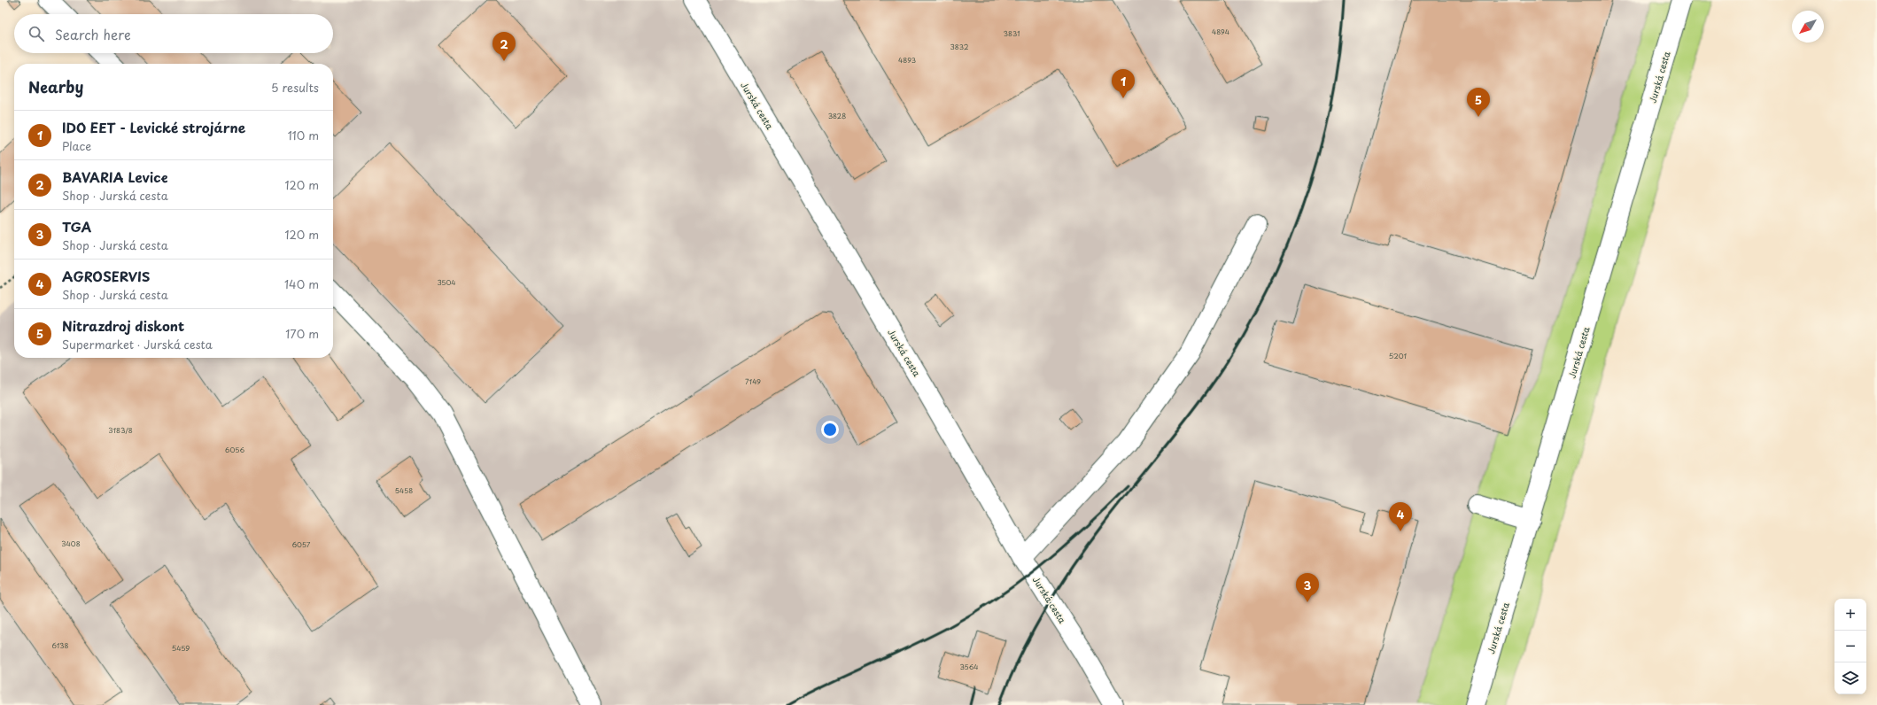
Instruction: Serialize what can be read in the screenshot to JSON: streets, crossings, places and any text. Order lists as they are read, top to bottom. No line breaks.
{"streets":{"street":["Jurská cesta"]},"house_numbers":["4894","3831","3832","4893","3828","3504","5201","7149","3183/8","6056","5458","3408","6057","6138","5459","3564"],"north":"bottom left","page":{"search":"Search here","pins":["2","1","5","4","3"],"heading":["Nearby","5 results"],"list":[{"mark":"1","name":"IDO EET - Levické strojárne","note":"Place","value":"110 m"},{"mark":"2","name":"BAVARIA Levice","note":"Shop · Jurská cesta","value":"120 m"},{"mark":"3","name":"TGA","note":"Shop · Jurská cesta","value":"120 m"},{"mark":"4","name":"AGROSERVIS","note":"Shop · Jurská cesta","value":"140 m"},{"mark":"5","name":"Nitrazdroj diskont","note":"Supermarket · Jurská cesta","value":"170 m"}],"map_buttons":["+","−"]}}
